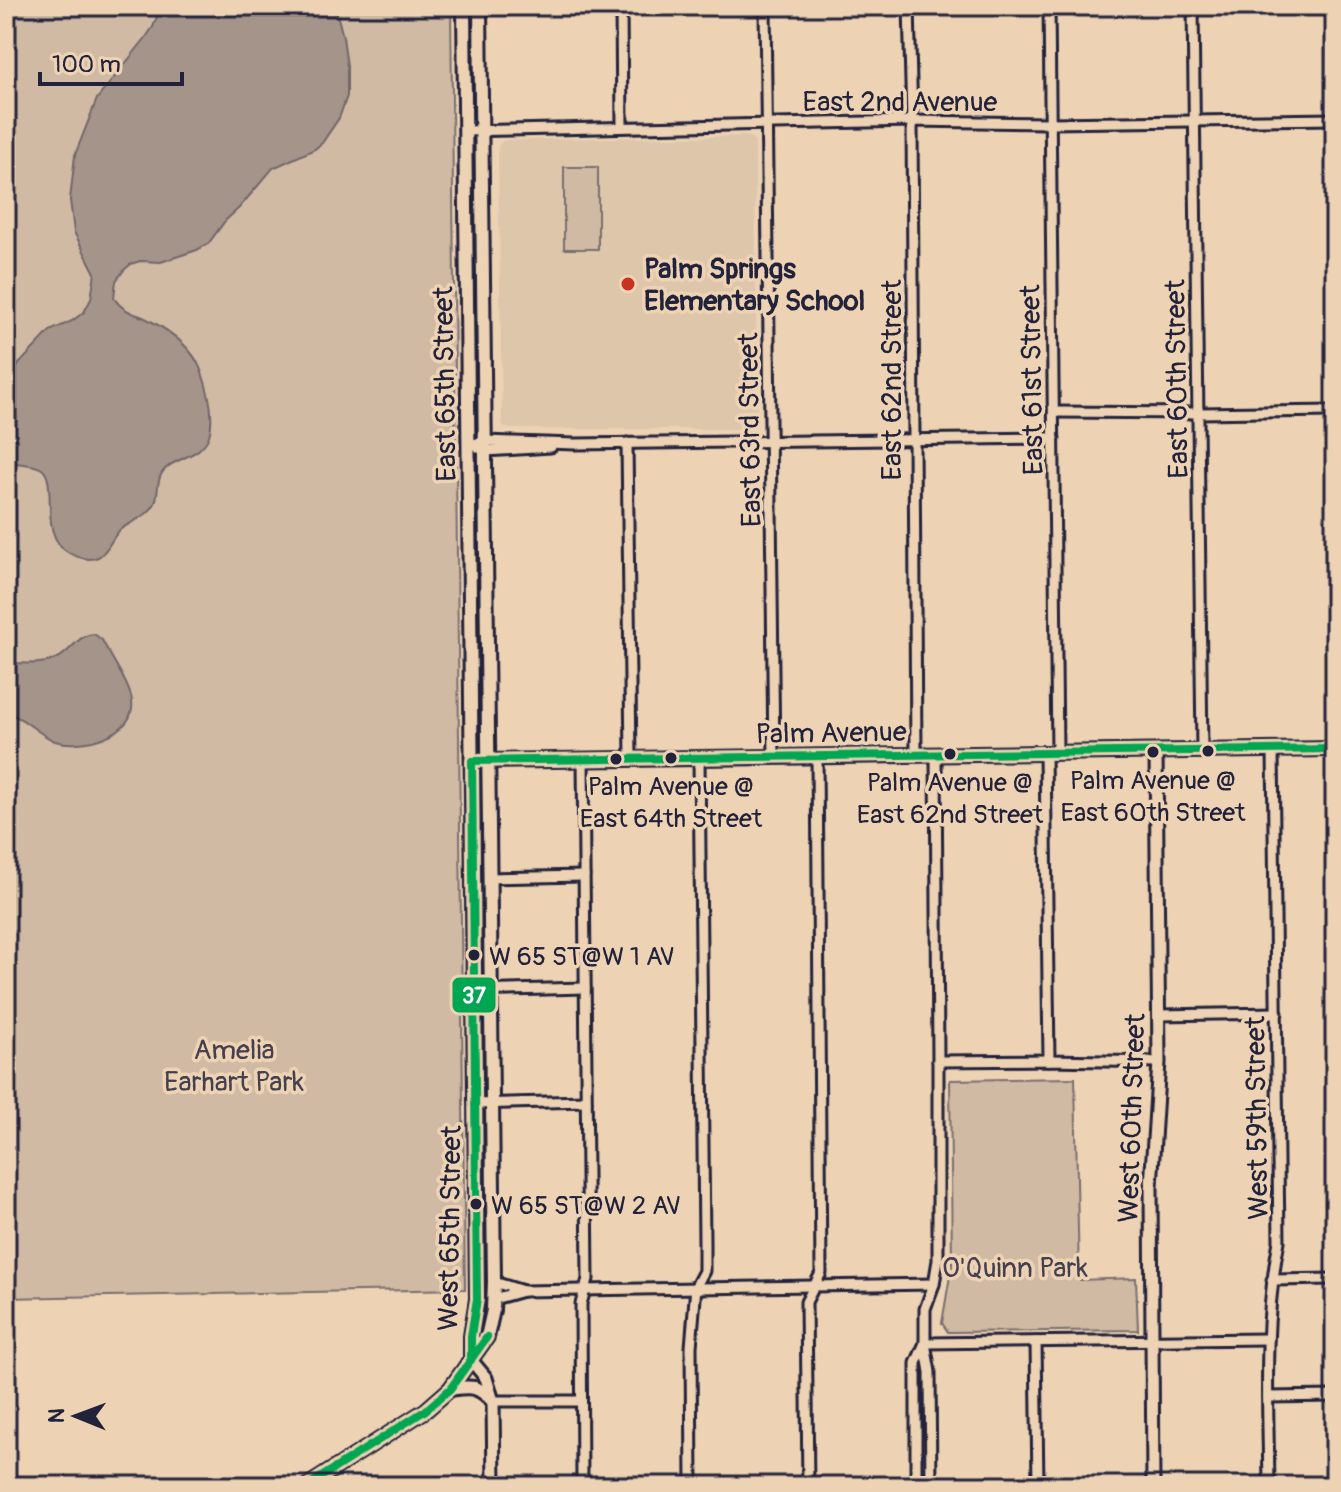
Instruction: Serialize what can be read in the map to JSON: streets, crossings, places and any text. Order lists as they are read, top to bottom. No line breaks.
{"streets":{"main road":["East 65th Street","Palm Avenue","West 65th Street"],"street":["East 2nd Avenue","East 60th Street","East 62nd Street","East 61st Street","East 63rd Street","West 60th Street","West 59th Street"]},"crossings":[["East 2nd Avenue","East 60th Street"],["East 2nd Avenue","East 62nd Street"],["East 2nd Avenue","East 61st Street"],["East 2nd Avenue","East 65th Street"],["East 2nd Avenue","East 63rd Street"],["East 60th Street","Palm Avenue"],["East 62nd Street","Palm Avenue"],["East 61st Street","Palm Avenue"],["East 65th Street","Palm Avenue"],["East 65th Street","West 65th Street"],["East 63rd Street","Palm Avenue"],["Palm Avenue","West 60th Street"],["Palm Avenue","West 59th Street"],["Palm Avenue","West 65th Street"]],"parks":["Amelia Earhart Park","O'Quinn Park"],"places":["Palm Springs Elementary School","Palm Avenue @ East 60th Street","Palm Avenue @ East 62nd Street","Palm Avenue @ East 64th Street","W 65 ST@W 1 AV","W 65 ST@W 2 AV"],"lines":["transit line 37"],"scale_bar":"100 m","north":"left"}
